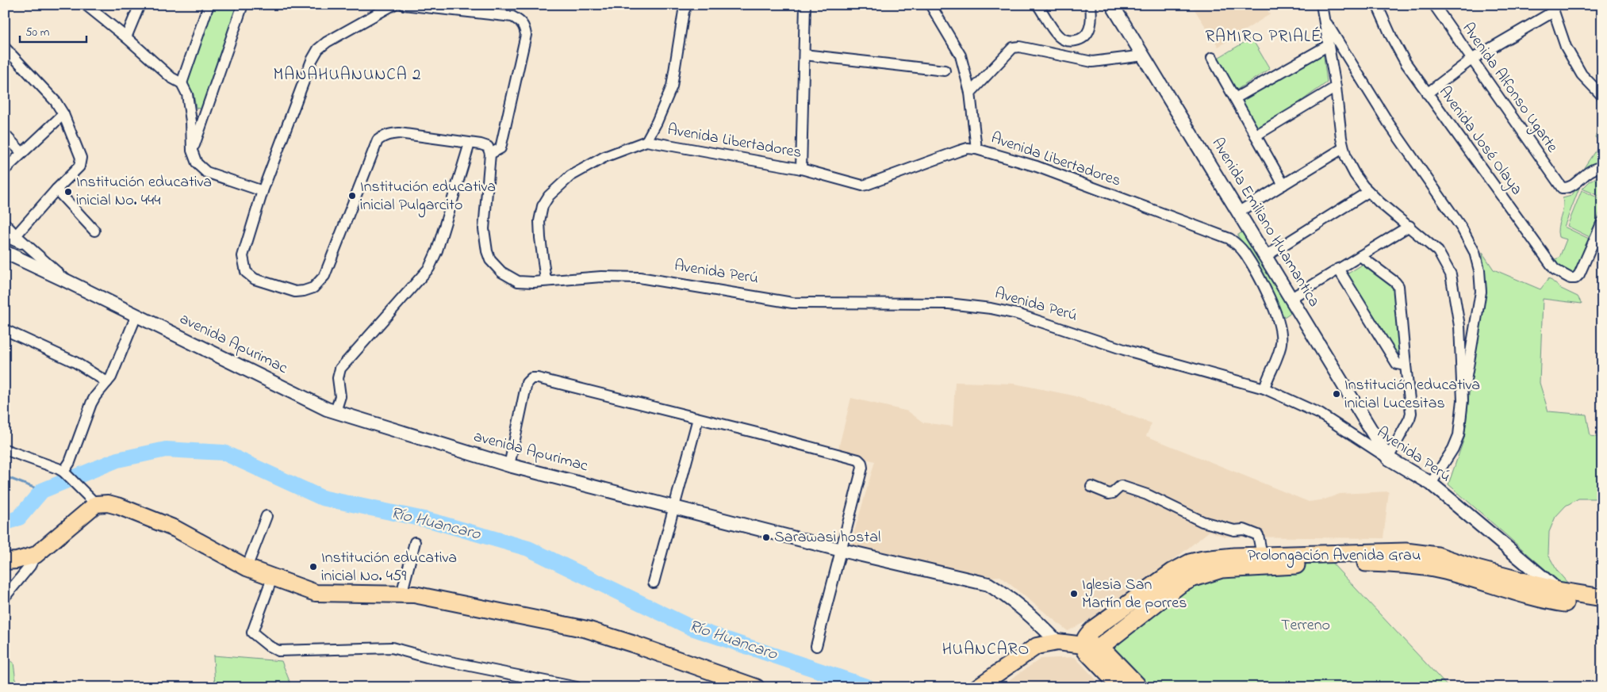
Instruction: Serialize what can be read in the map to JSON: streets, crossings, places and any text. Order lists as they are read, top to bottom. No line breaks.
{"streets":{"highway":["Prolongación Avenida Grau"],"street":["Avenida Alfonso Ugarte","Avenida José Olaya","Avenida Libertadores","Avenida Emiliano Huamantica","Avenida Perú","avenida Apurimac"]},"crossings":[["Avenida Libertadores","Avenida Perú"],["Avenida Emiliano Huamantica","Avenida Perú"],["Avenida Perú","Prolongación Avenida Grau"]],"districts":["RAMIRO PRIALÉ","MANAHUANUNCA 2","HUANCARO"],"water":["Río Huancaro"],"parks":["Terreno"],"places":["Institución educativa inicial No. 444","Institución educativa inicial Pulgarcito","Institución educativa inicial Lucesitas","Sarawasi hostal","Institución educativa inicial No. 459","Iglesia San Martín de porres"],"scale_bar":"50 m"}
